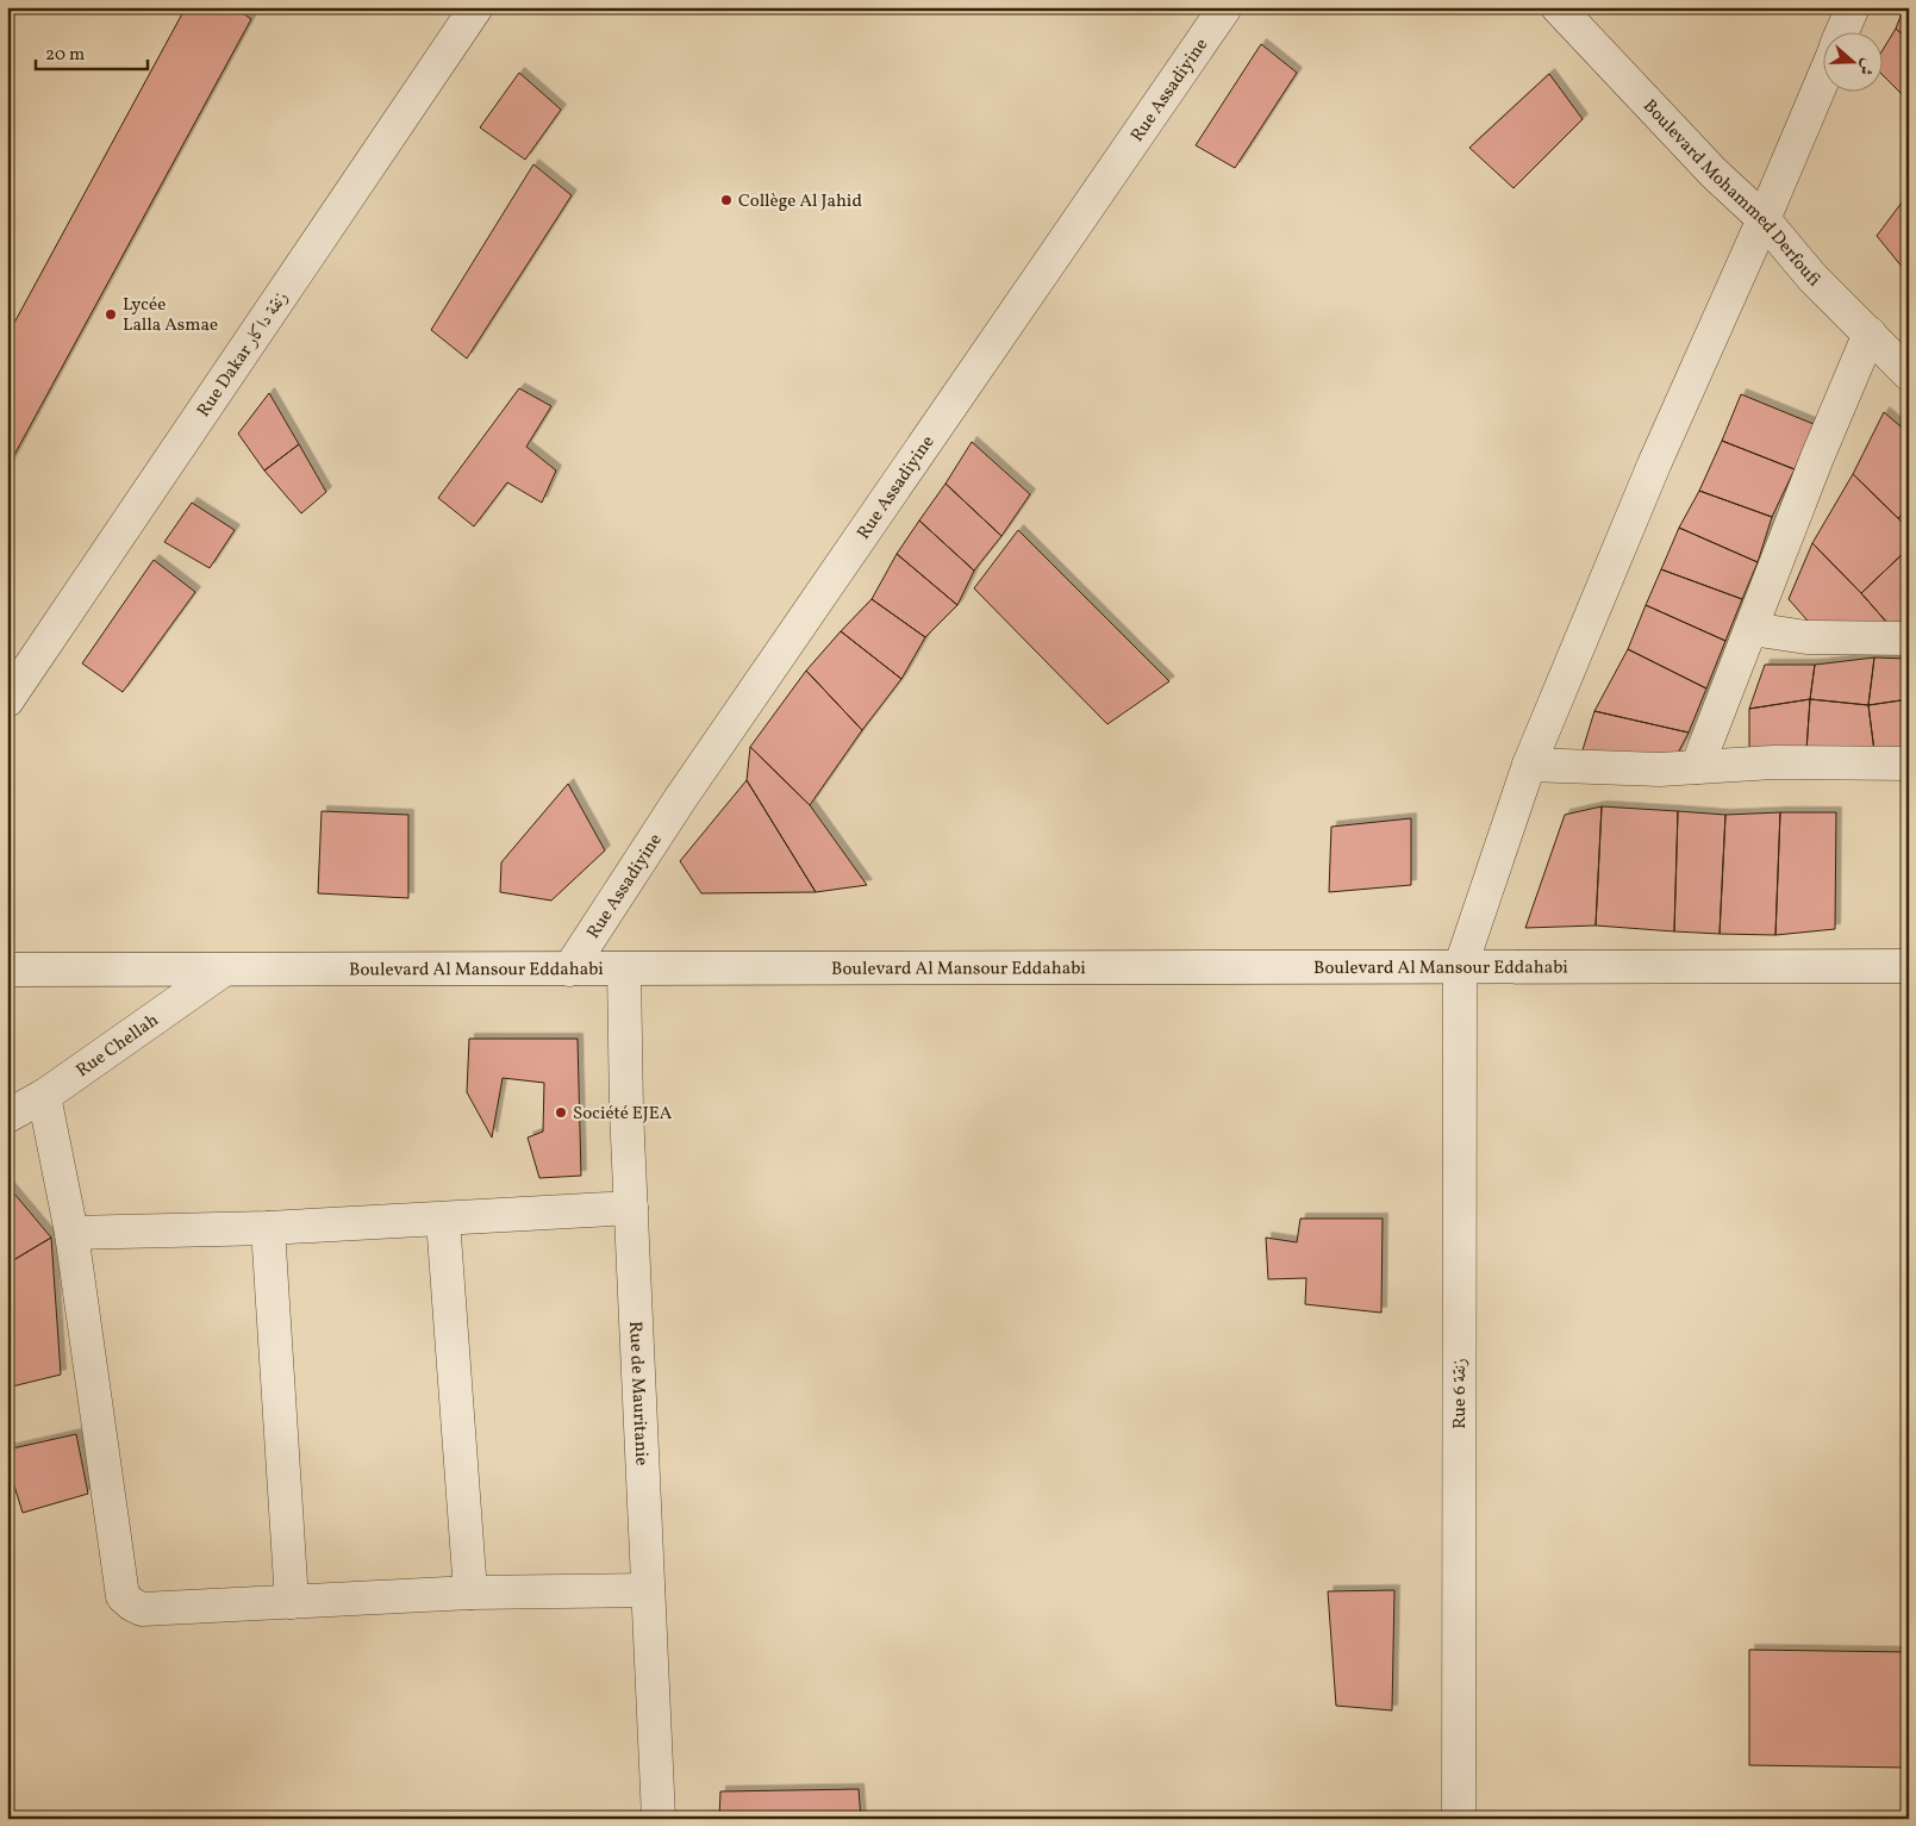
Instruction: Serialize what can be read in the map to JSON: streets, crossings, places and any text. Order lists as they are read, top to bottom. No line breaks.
{"streets":{"street":["Rue Assadiyine","Boulevard Mohammed Derfoufi","Rue Dakar زنقة داكار","Boulevard Al Mansour Eddahabi","Rue Chellah","Rue de Mauritanie","Rue 6 زنقة"]},"crossings":[["Rue Assadiyine","Boulevard Al Mansour Eddahabi"],["Boulevard Mohammed Derfoufi","Rue 6 زنقة"],["Boulevard Al Mansour Eddahabi","Rue Chellah"],["Boulevard Al Mansour Eddahabi","Rue de Mauritanie"],["Boulevard Al Mansour Eddahabi","Rue 6 زنقة"]],"places":["Collège Al Jahid","Lycée Lalla Asmae","Société EJEA"],"scale_bar":"20 m","north":"right"}
